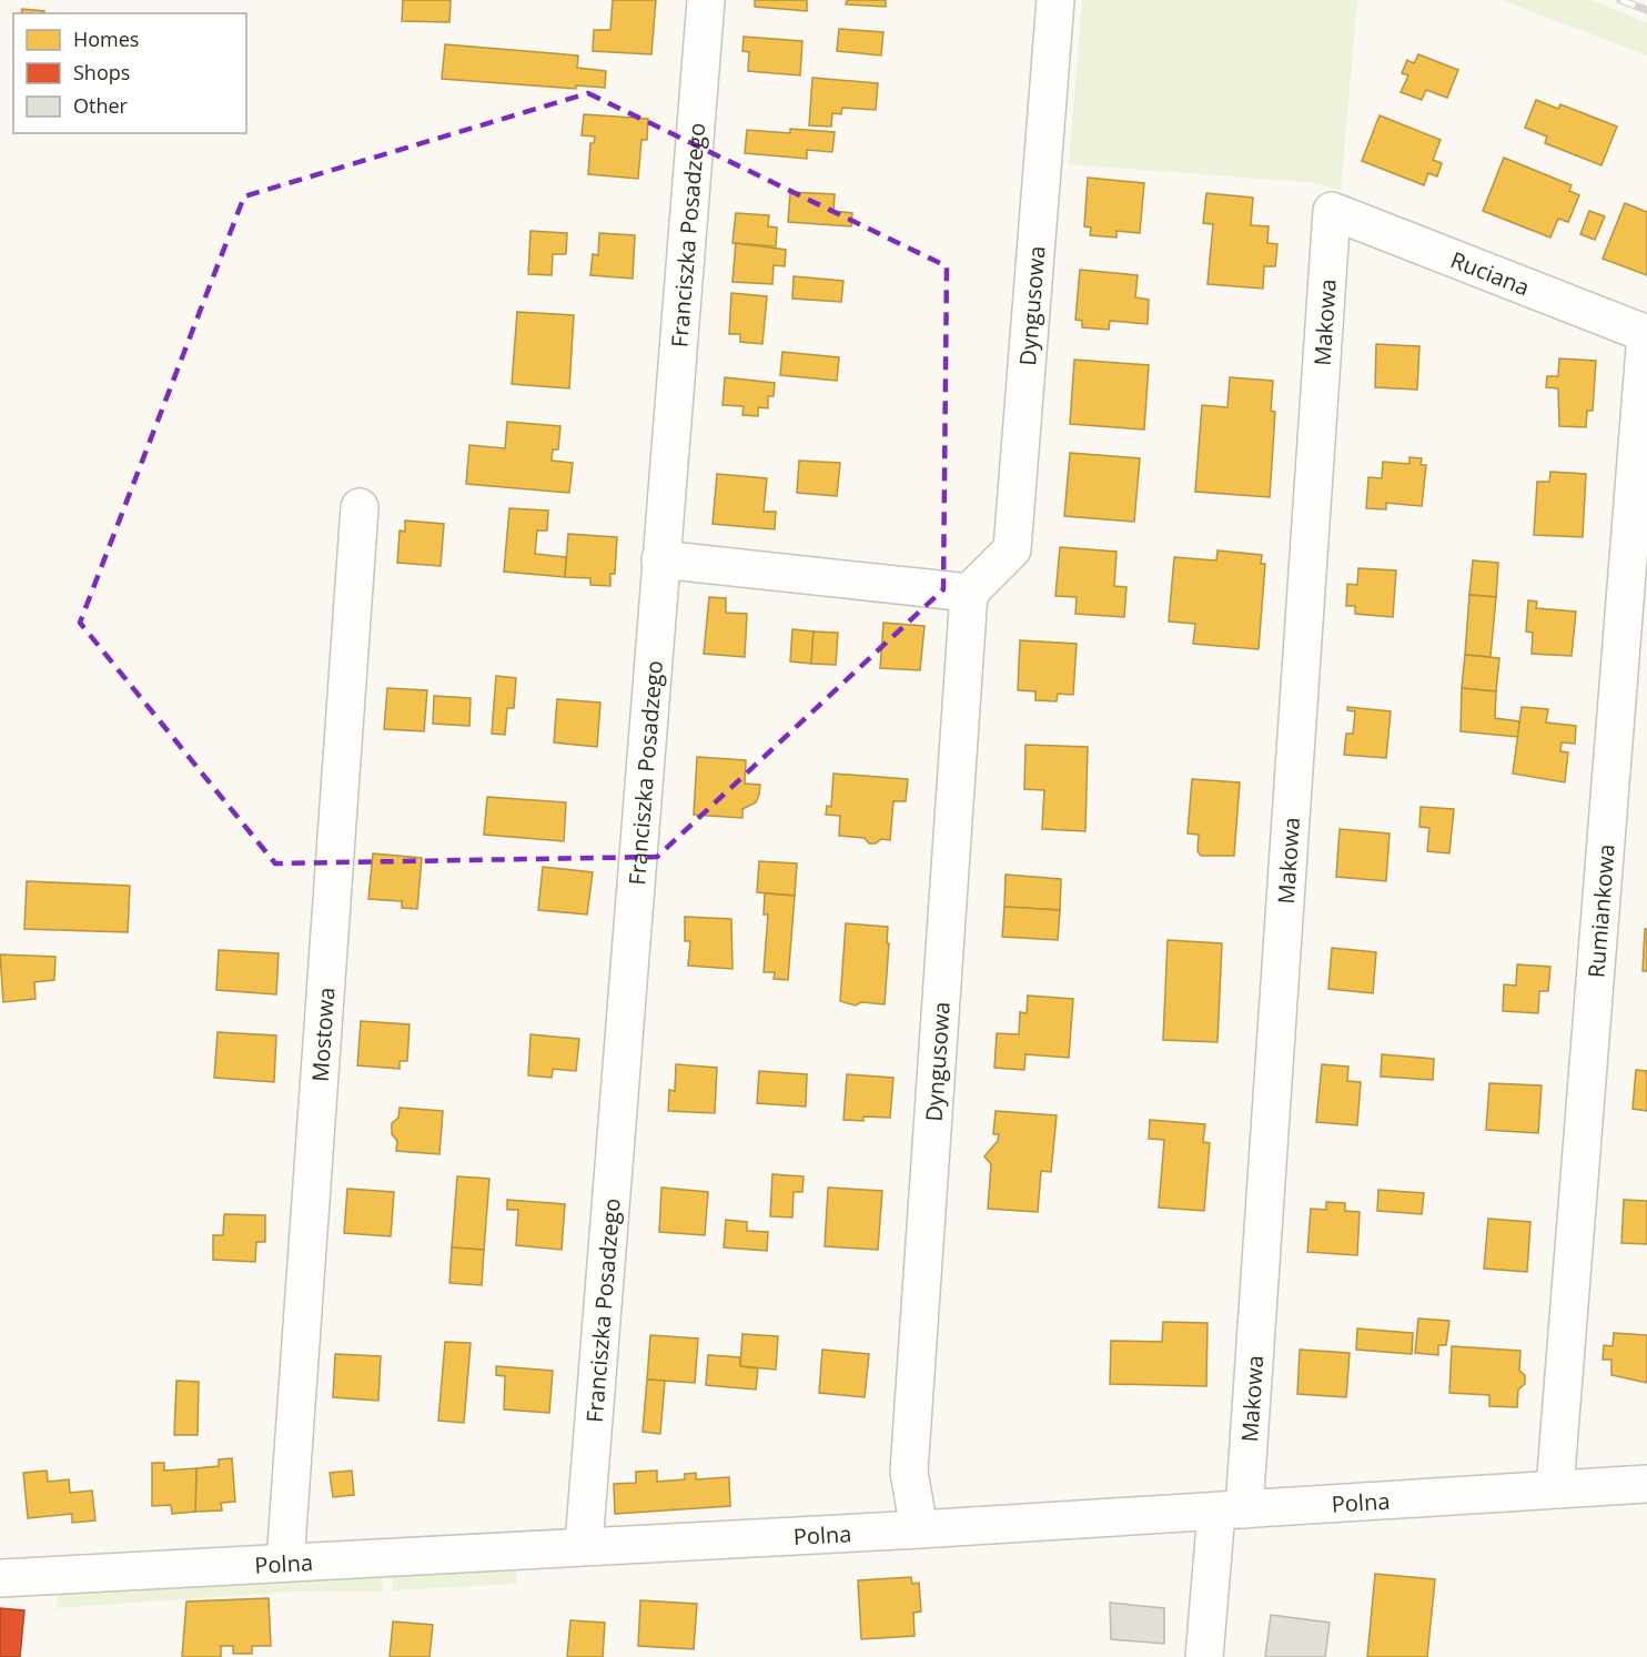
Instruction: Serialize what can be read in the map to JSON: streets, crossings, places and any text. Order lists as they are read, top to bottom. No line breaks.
{"streets":{"street":["Franciszka Posadzego","Ruciana","Dyngusowa","Makowa","Rumiankowa","Mostowa","Polna"]},"crossings":[["Franciszka Posadzego","Polna"],["Ruciana","Makowa"],["Ruciana","Rumiankowa"],["Dyngusowa","Polna"],["Makowa","Polna"],["Rumiankowa","Polna"],["Mostowa","Polna"]],"legend":["Homes","Shops","Other"]}
